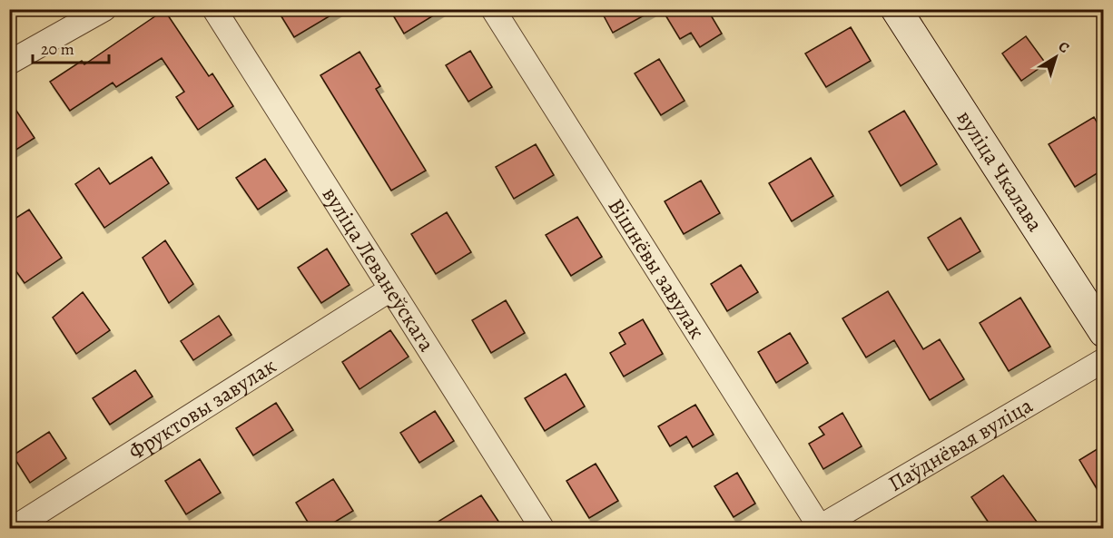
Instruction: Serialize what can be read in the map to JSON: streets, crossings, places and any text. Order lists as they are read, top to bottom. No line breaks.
{"streets":{"main road":["вуліца Чкалава"],"street":["Вішнёвы завулак","вуліца Леванеўскага","Фруктовы завулак","Паўднёвая вуліца"]},"crossings":[["Вішнёвы завулак","Паўднёвая вуліца"],["вуліца Леванеўскага","Фруктовы завулак"]],"scale_bar":"20 m","north":"top right"}
